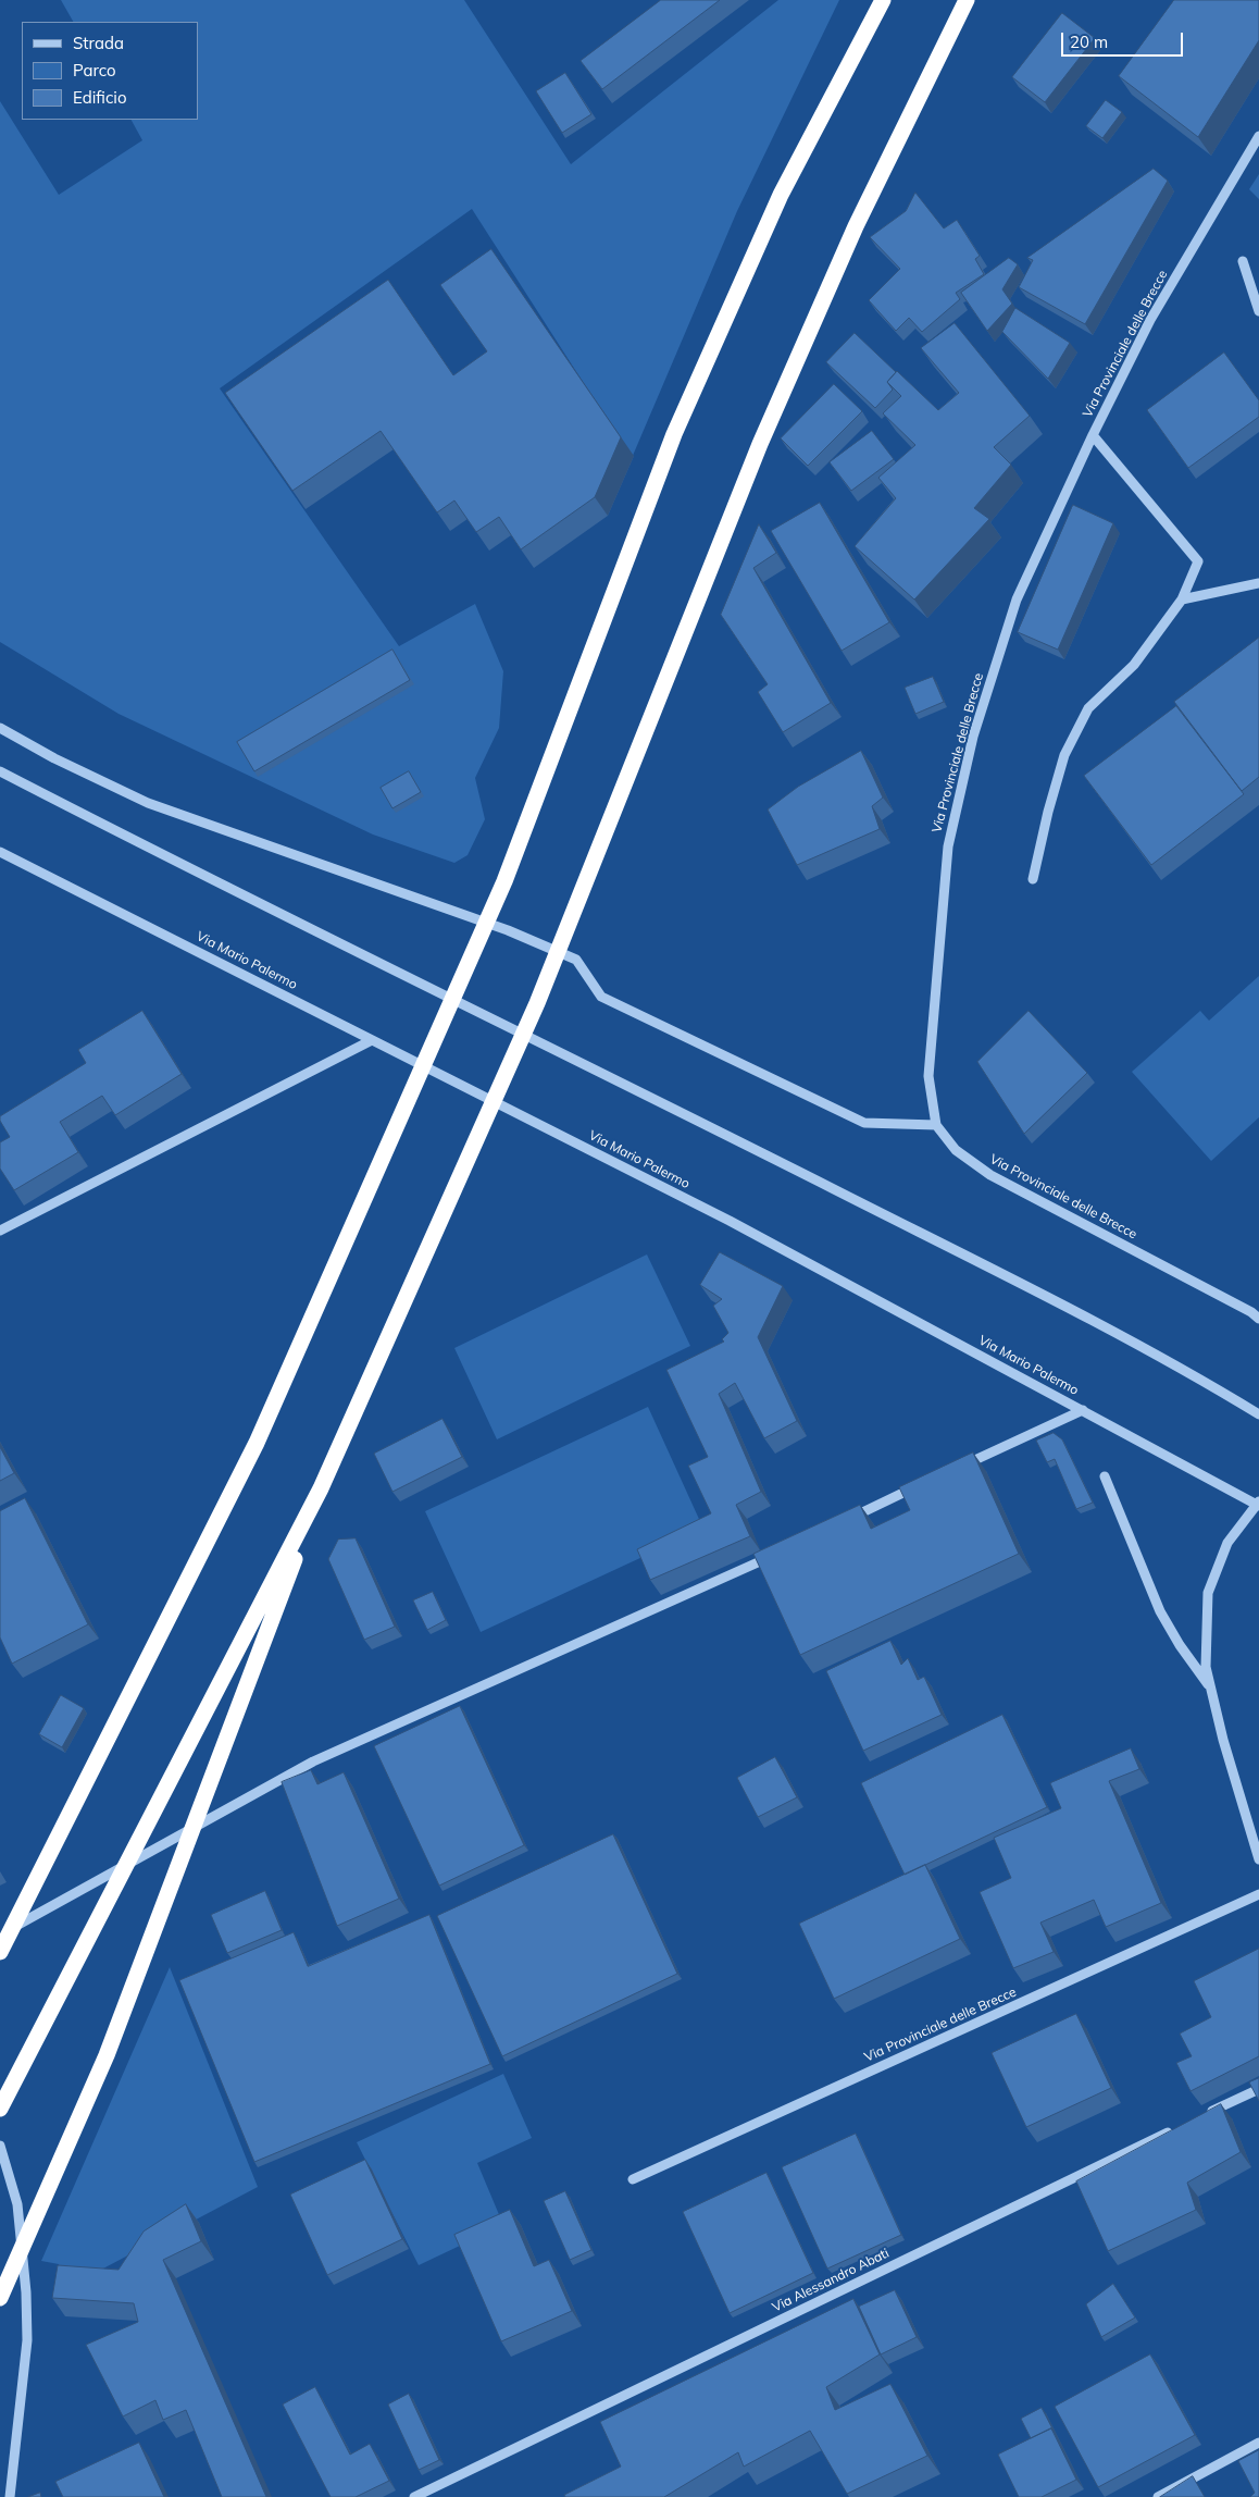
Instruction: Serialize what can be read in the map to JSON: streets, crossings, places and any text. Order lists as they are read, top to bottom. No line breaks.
{"streets":{"street":["Via Provinciale delle Brecce","Via Mario Palermo","Via Alessandro Abati"]},"legend":["Strada","Parco","Edificio"],"scale_bar":"20 m"}
